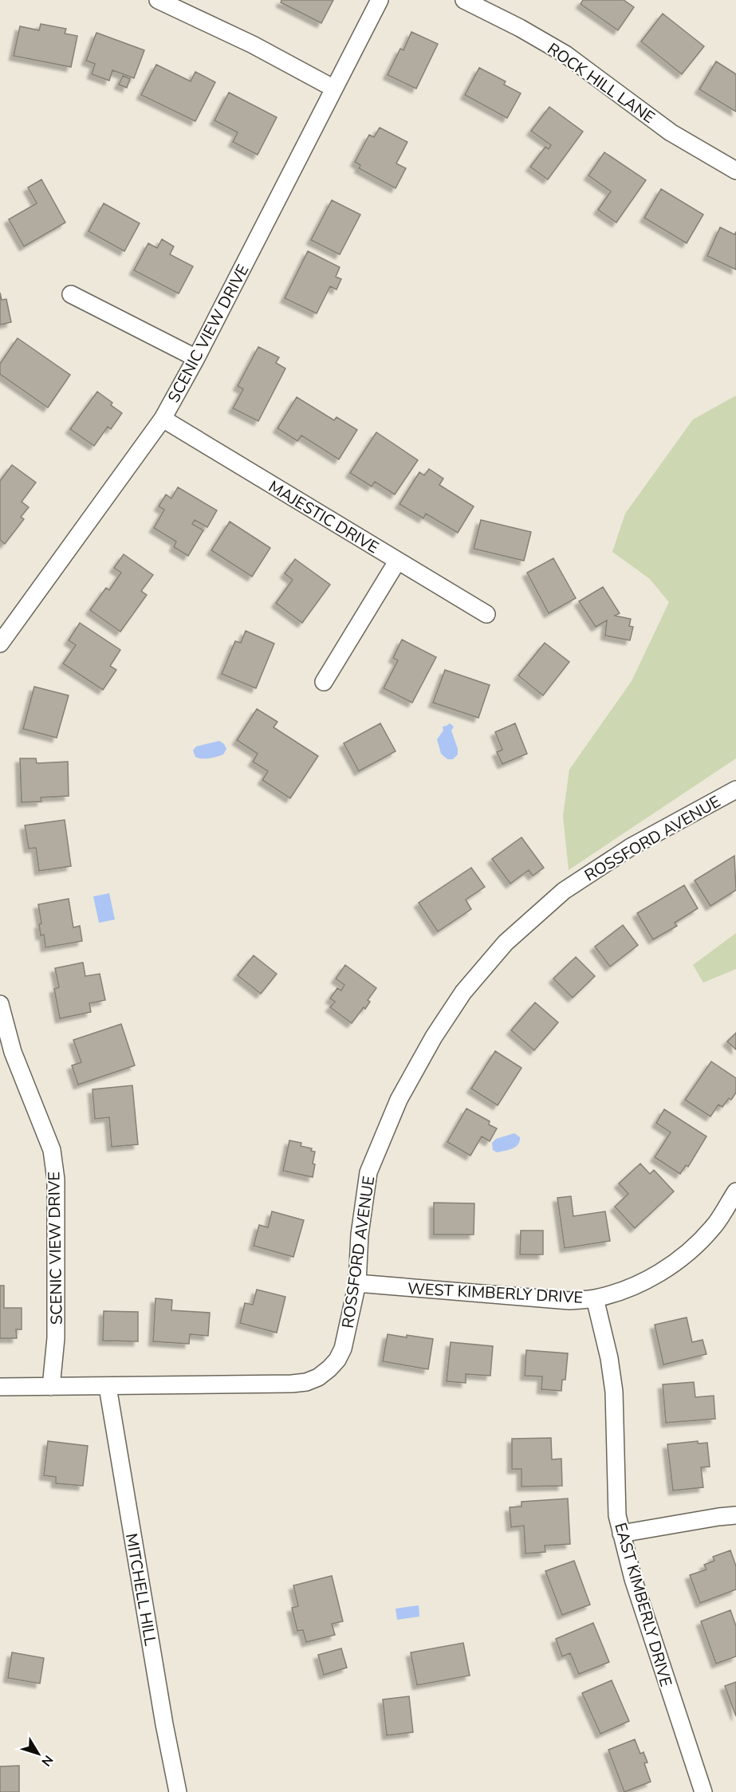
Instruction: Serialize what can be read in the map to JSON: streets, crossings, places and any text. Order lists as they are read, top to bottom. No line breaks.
{"streets":{"street":["ROCK HILL LANE","SCENIC VIEW DRIVE","MAJESTIC DRIVE","ROSSFORD AVENUE","WEST KIMBERLY DRIVE","MITCHELL HILL","EAST KIMBERLY DRIVE"]},"crossings":[["SCENIC VIEW DRIVE","MAJESTIC DRIVE"],["SCENIC VIEW DRIVE","ROSSFORD AVENUE"],["ROSSFORD AVENUE","WEST KIMBERLY DRIVE"],["ROSSFORD AVENUE","MITCHELL HILL"],["WEST KIMBERLY DRIVE","EAST KIMBERLY DRIVE"]],"north":"bottom right"}
